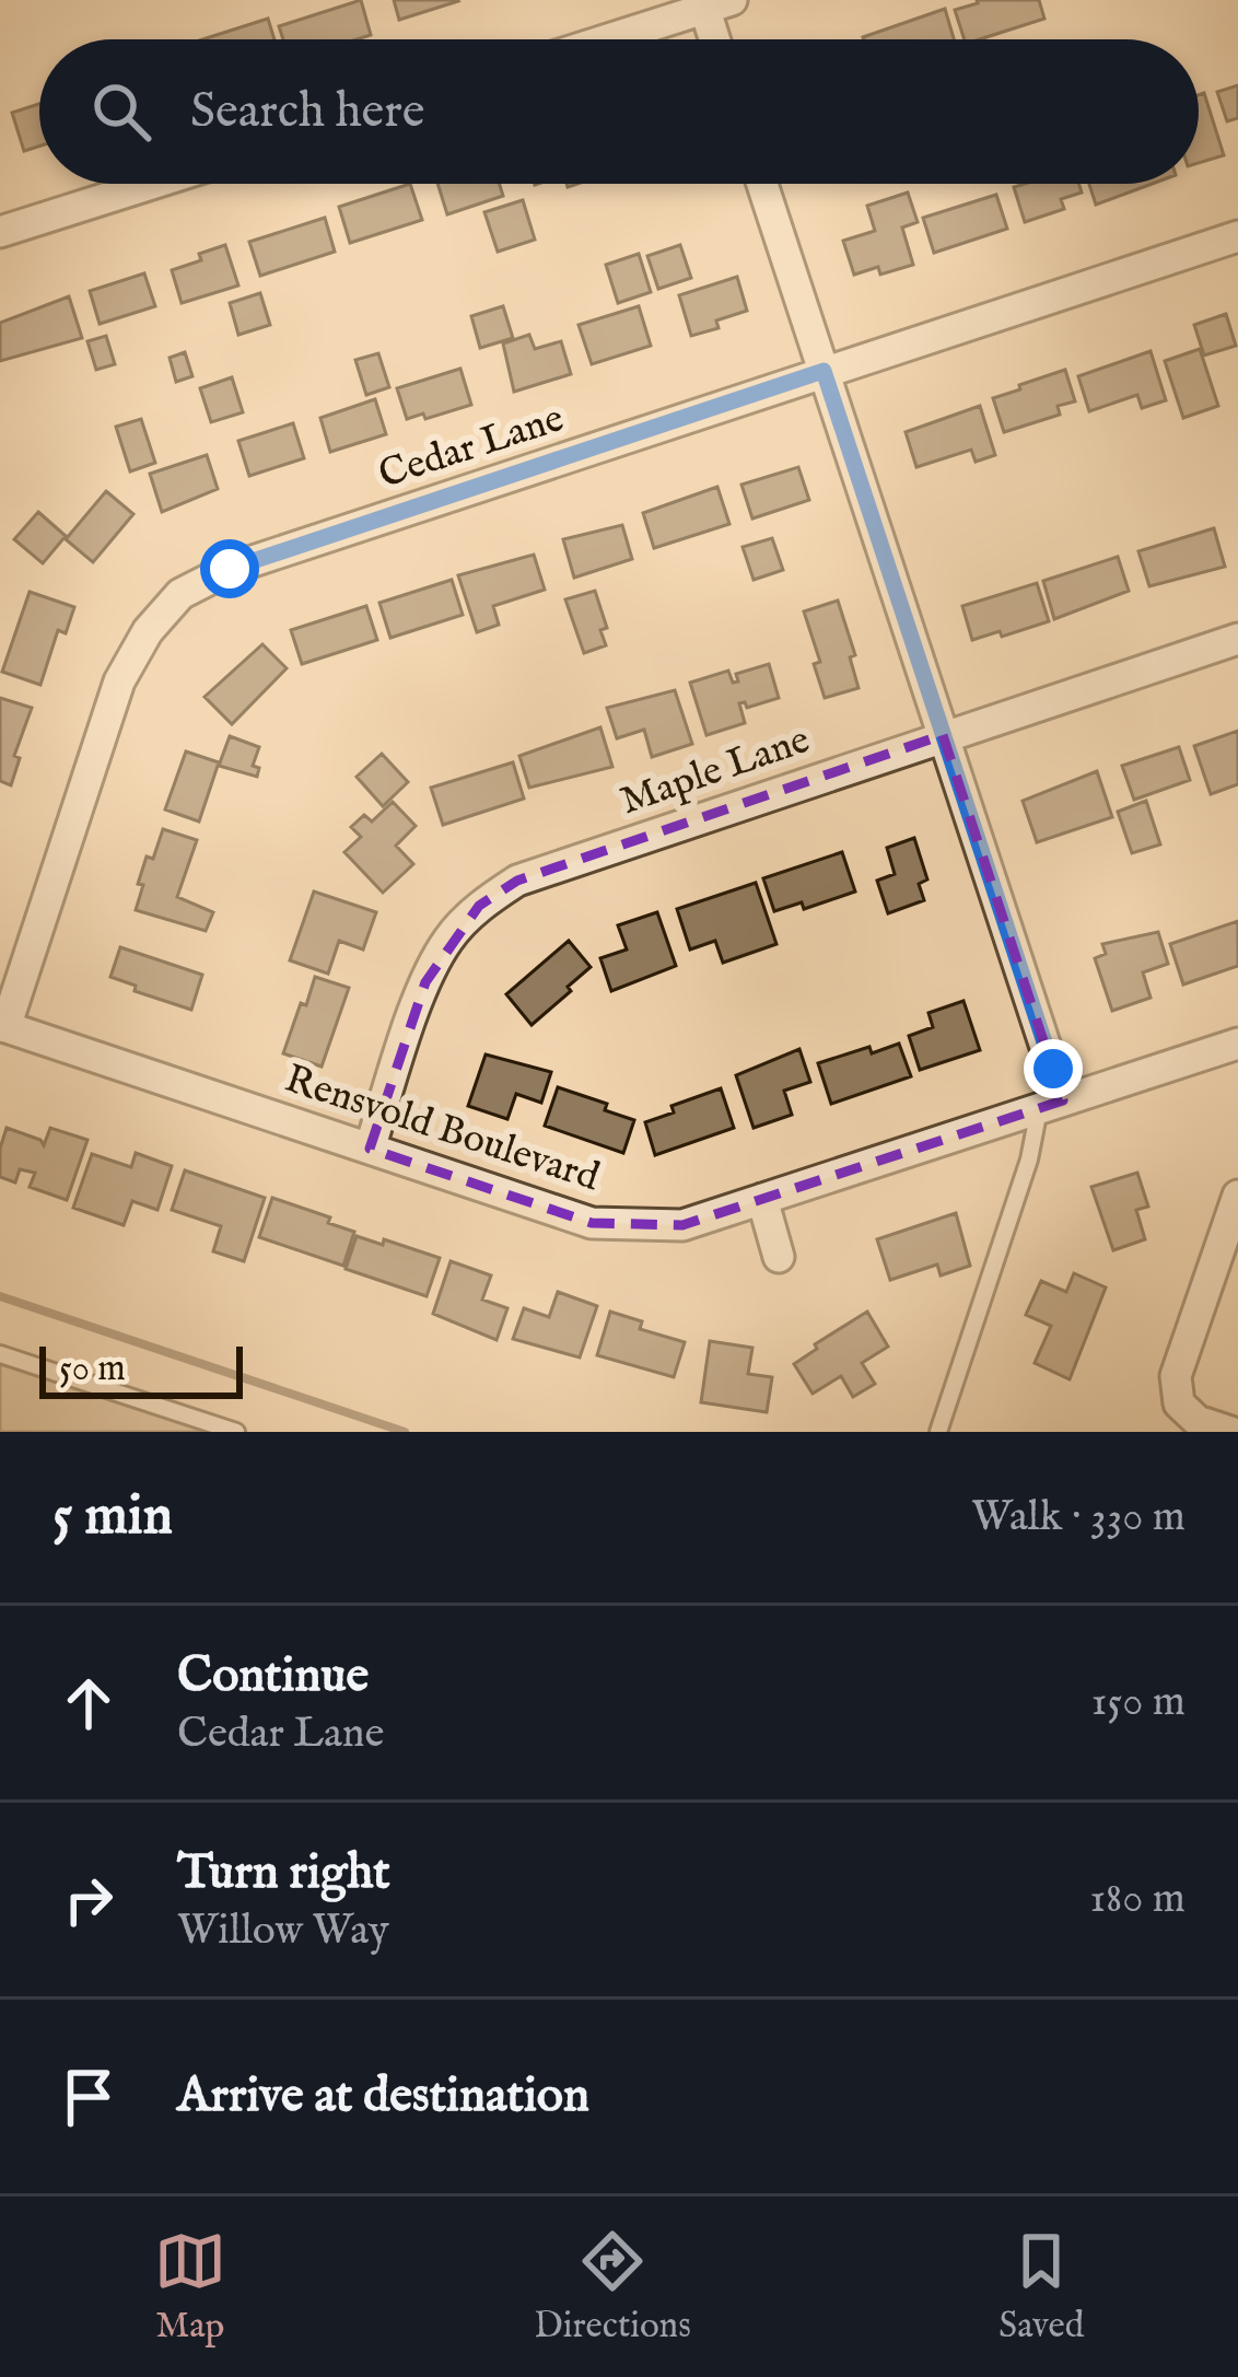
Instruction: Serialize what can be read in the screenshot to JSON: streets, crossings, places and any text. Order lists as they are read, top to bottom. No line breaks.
{"streets":{"street":["Cedar Lane","Maple Lane","Rensvold Boulevard"]},"crossings":[["Cedar Lane","Rensvold Boulevard"],["Maple Lane","Rensvold Boulevard"]],"scale_bar":"50 m","page":{"search":"Search here","scale":"50 m","heading":["5 min","Walk · 330 m"],"list":[["Continue","Cedar Lane","150 m"],["Turn right","Willow Way","180 m"],"Arrive at destination"],"nav":["Map","Directions","Saved"]}}
